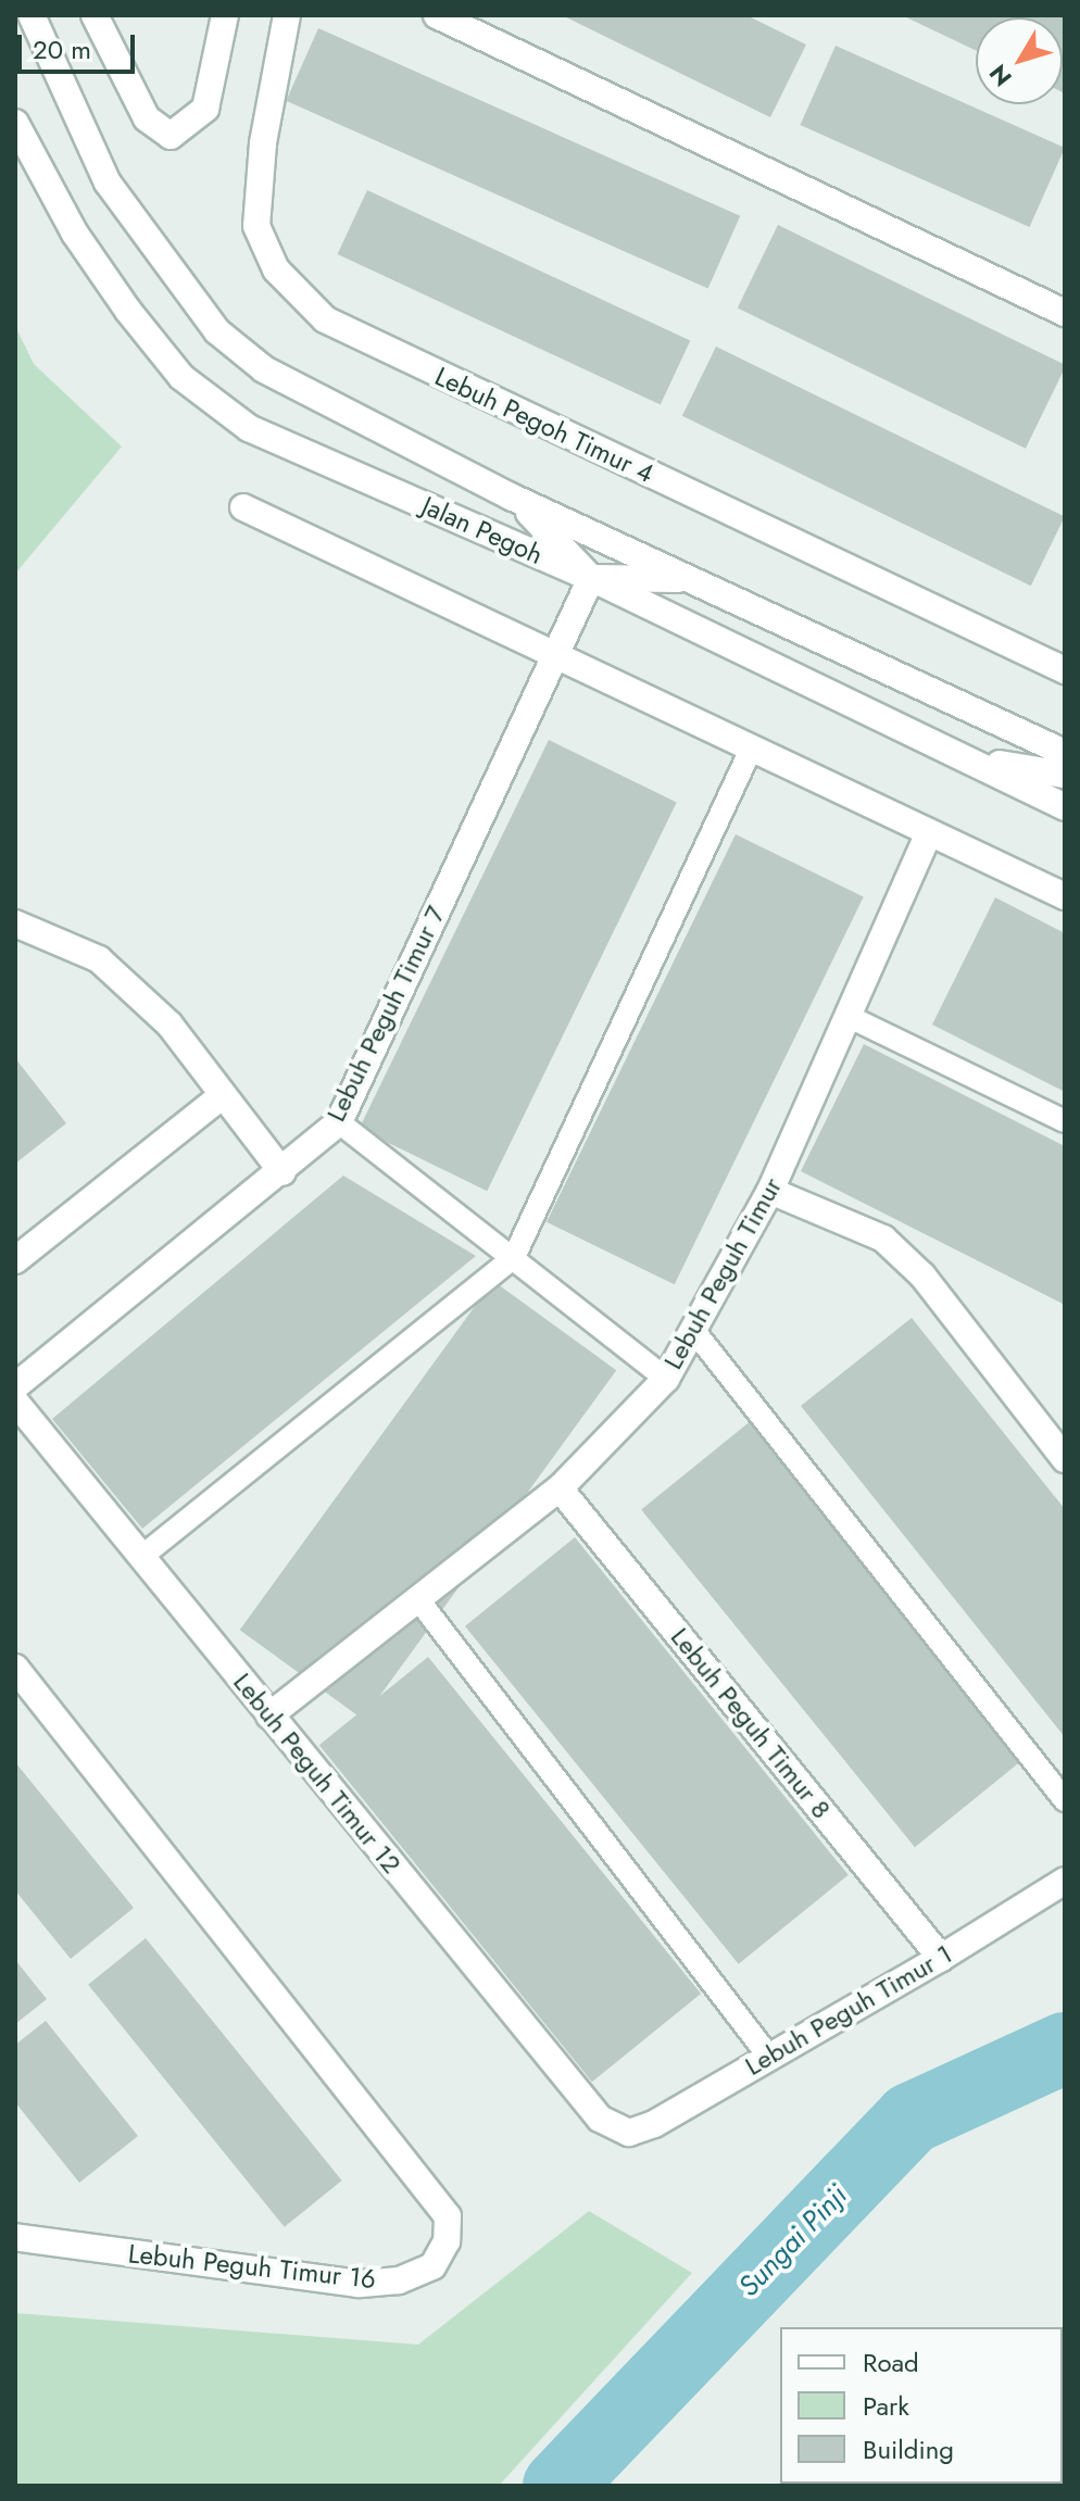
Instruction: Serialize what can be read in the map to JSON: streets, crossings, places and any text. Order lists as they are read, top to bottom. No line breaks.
{"streets":{"street":["Lebuh Pegoh Timur 4","Jalan Pegoh","Lebuh Peguh Timur 7","Lebuh Peguh Timur","Lebuh Peguh Timur 8","Lebuh Peguh Timur 12","Lebuh Peguh Timur 1","Lebuh Peguh Timur 16"]},"crossings":[["Jalan Pegoh","Lebuh Peguh Timur 7"],["Lebuh Peguh Timur","Lebuh Peguh Timur 8"],["Lebuh Peguh Timur","Lebuh Peguh Timur 12"],["Lebuh Peguh Timur 8","Lebuh Peguh Timur 1"],["Lebuh Peguh Timur 12","Lebuh Peguh Timur 1"]],"water":["Sungai Pinji"],"legend":["Road","Park","Building"],"scale_bar":"20 m","north":"bottom left"}
